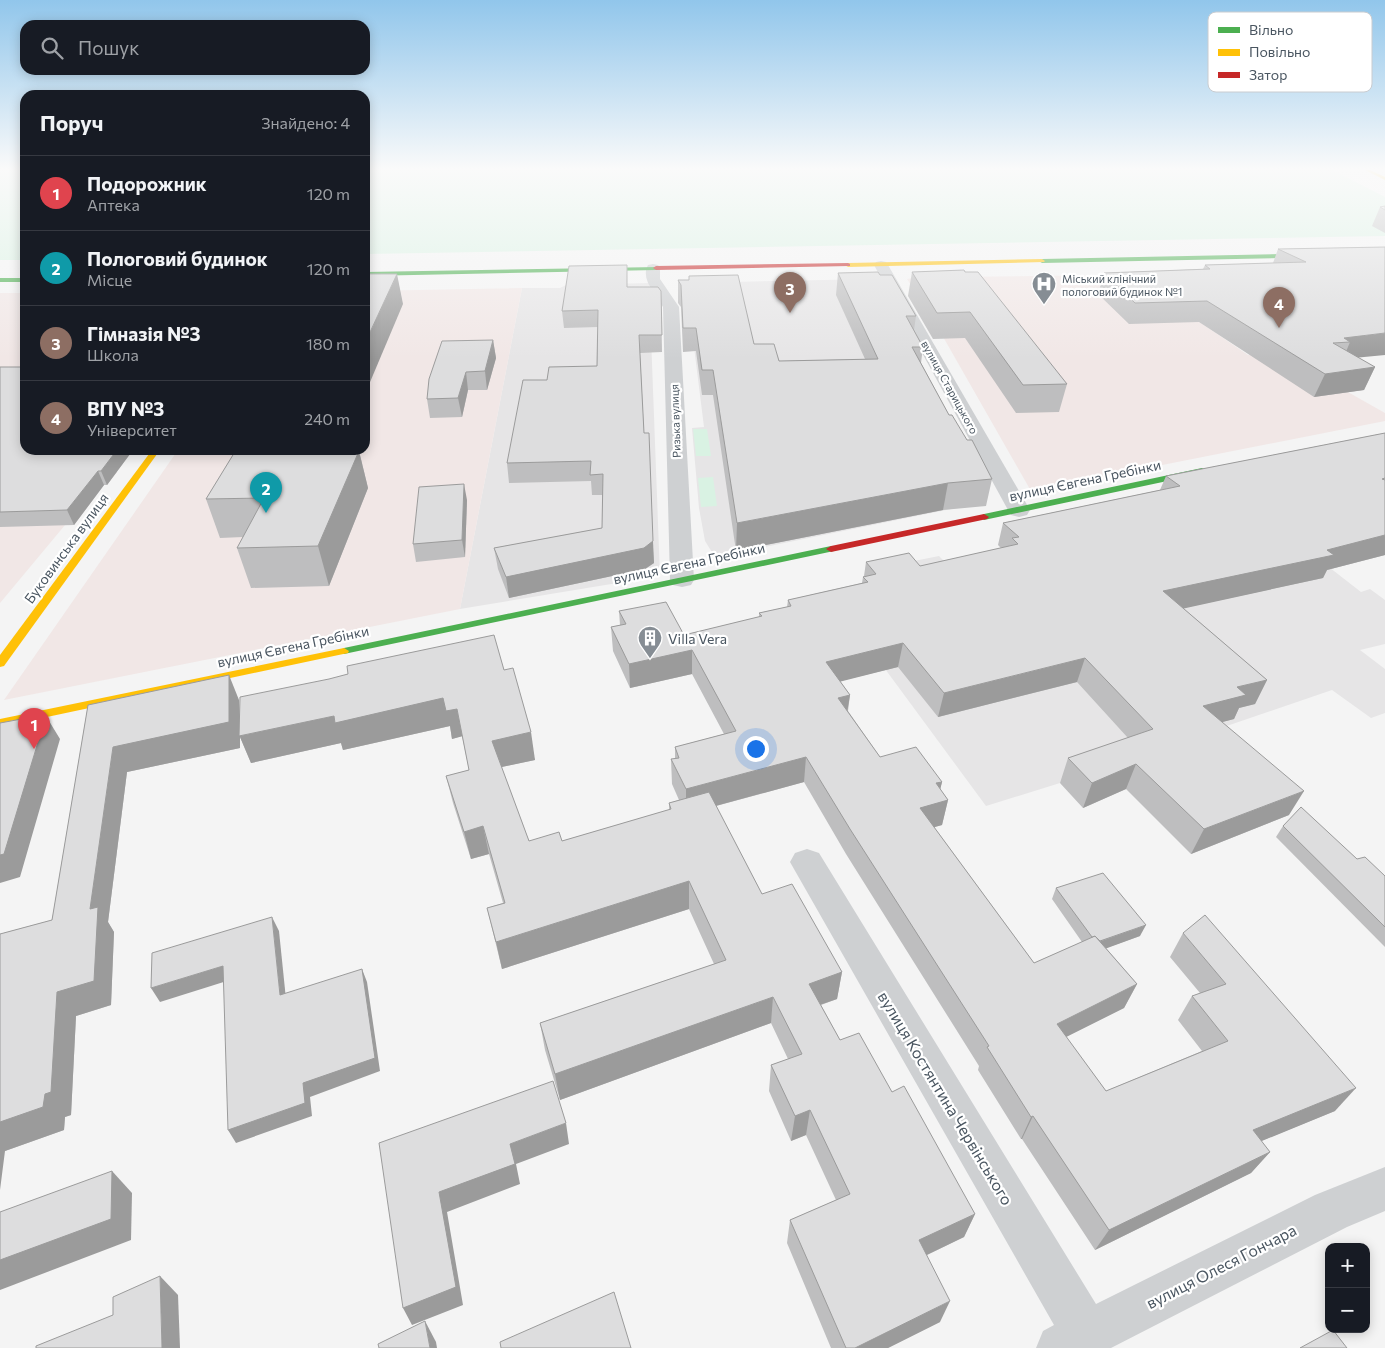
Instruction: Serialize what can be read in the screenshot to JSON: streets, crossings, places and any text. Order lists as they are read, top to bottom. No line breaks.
{"streets":{"main road":["вулиця Євгена Гребінки","Буковинська вулиця"],"street":["вулиця Старицького","Ризька вулиця","вулиця Костянтина Червінського","вулиця Олеся Гончара"]},"crossings":[["вулиця Старицького","вулиця Євгена Гребінки"],["Ризька вулиця","вулиця Євгена Гребінки"],["вулиця Костянтина Червінського","вулиця Олеся Гончара"]],"places":{"hospital":["Міський клінічний пологовий будинок №1"],"building":["Villa Vera"]},"legend":["Вільно","Повільно","Затор"],"page":{"search":"Пошук","heading":["Поруч","Знайдено: 4"],"list":[{"mark":"1","name":"Подорожник","note":"Аптека","value":"120 m"},{"mark":"2","name":"Пологовий будинок","note":"Місце","value":"120 m"},{"mark":"3","name":"Гімназія №3","note":"Школа","value":"180 m"},{"mark":"4","name":"ВПУ №3","note":"Університет","value":"240 m"}],"pins":["3","4","2","1"],"map_buttons":["+","−"]}}
